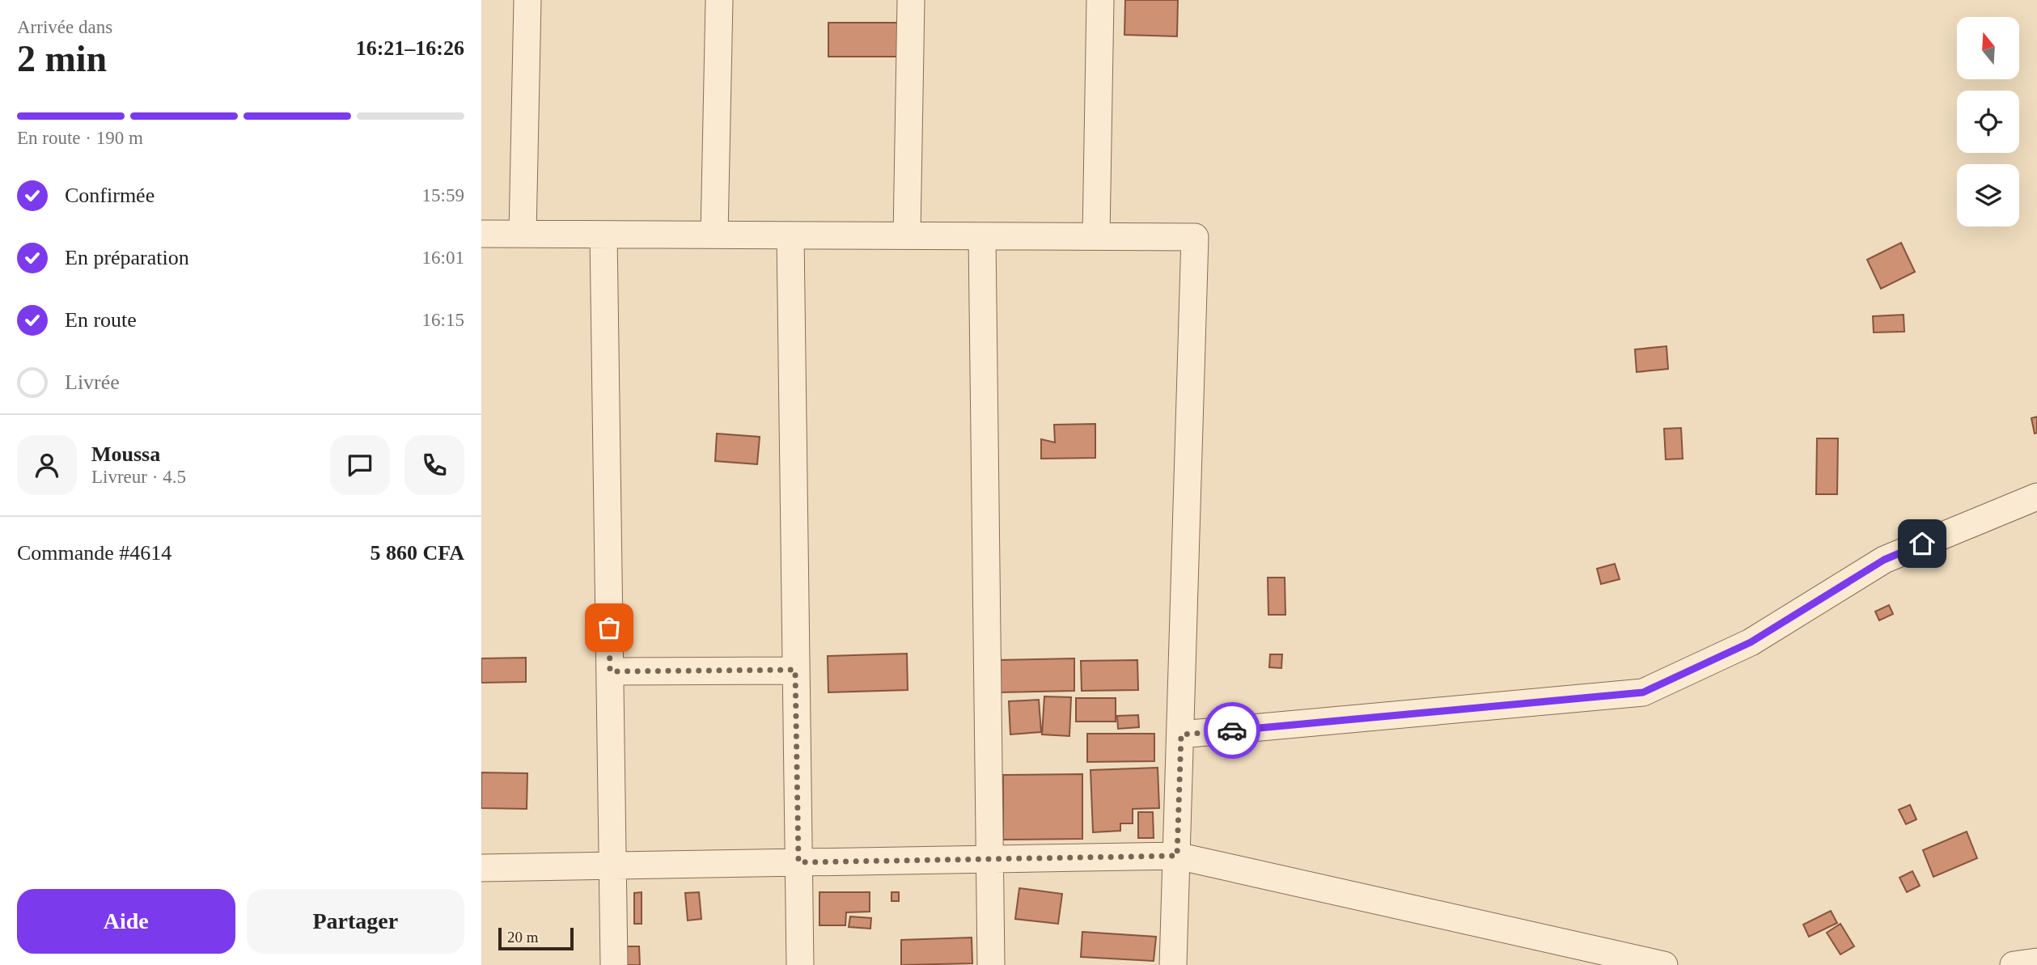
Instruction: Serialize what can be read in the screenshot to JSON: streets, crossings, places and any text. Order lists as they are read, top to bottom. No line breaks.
{"scale_bar":"20 m","north":"top","page":{"heading":["2 min","Arrivée dans","16:21–16:26"],"panel":["Moussa","Livreur · 4.5","Commande #4614","5 860 CFA"],"bar":"En route · 190 m","list":[["Confirmée","15:59"],["En préparation","16:01"],["En route","16:15"],"Livrée"],"buttons":["Aide","Partager"],"scale":"20 m"}}
